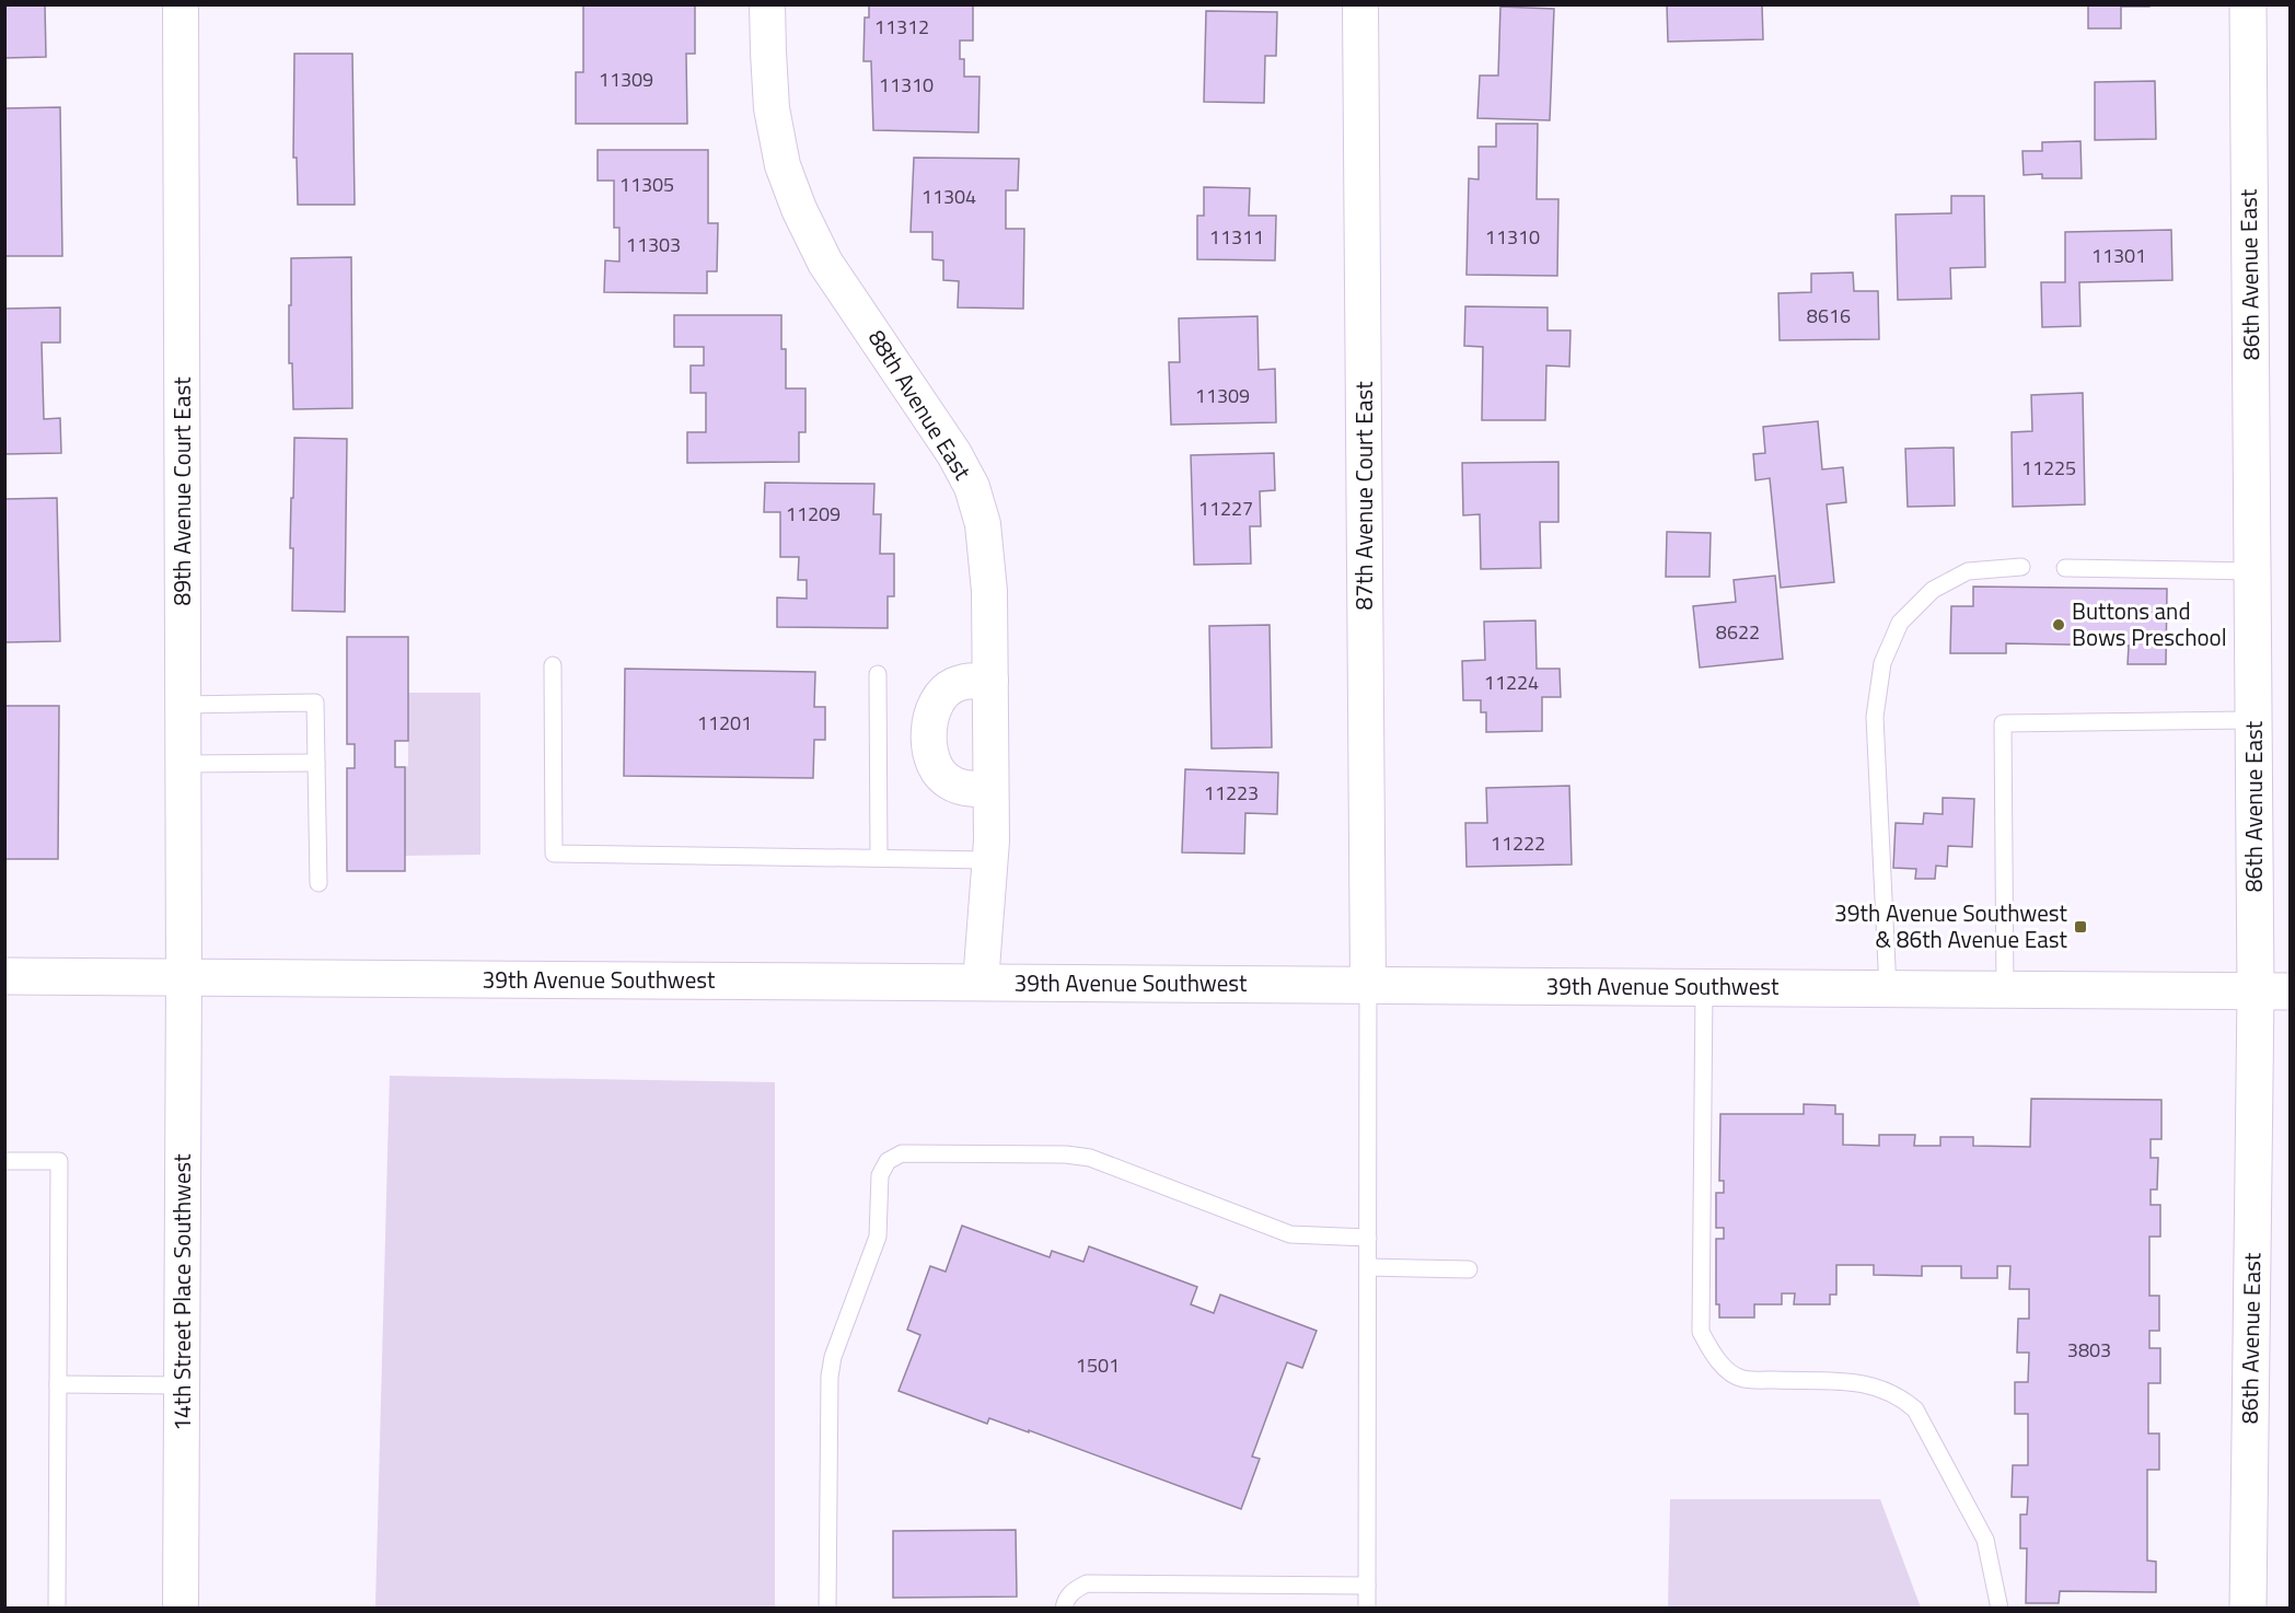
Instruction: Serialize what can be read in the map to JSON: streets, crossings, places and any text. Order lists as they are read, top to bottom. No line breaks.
{"streets":{"main road":["86th Avenue East","39th Avenue Southwest"],"street":["88th Avenue East","89th Avenue Court East","87th Avenue Court East","14th Street Place Southwest"]},"crossings":[["86th Avenue East","39th Avenue Southwest"],["88th Avenue East","39th Avenue Southwest"],["89th Avenue Court East","39th Avenue Southwest"],["89th Avenue Court East","14th Street Place Southwest"],["87th Avenue Court East","39th Avenue Southwest"],["39th Avenue Southwest","14th Street Place Southwest"]],"places":{"other":["Buttons and Bows Preschool"],"transit":["39th Avenue Southwest & 86th Avenue East"]},"house_numbers":["11312","11309","11310","11305","11304","11311","11310","11303","11301","8616","11309","11225","11227","11209","8622","11224","11201","11223","11222","3803","1501"]}
